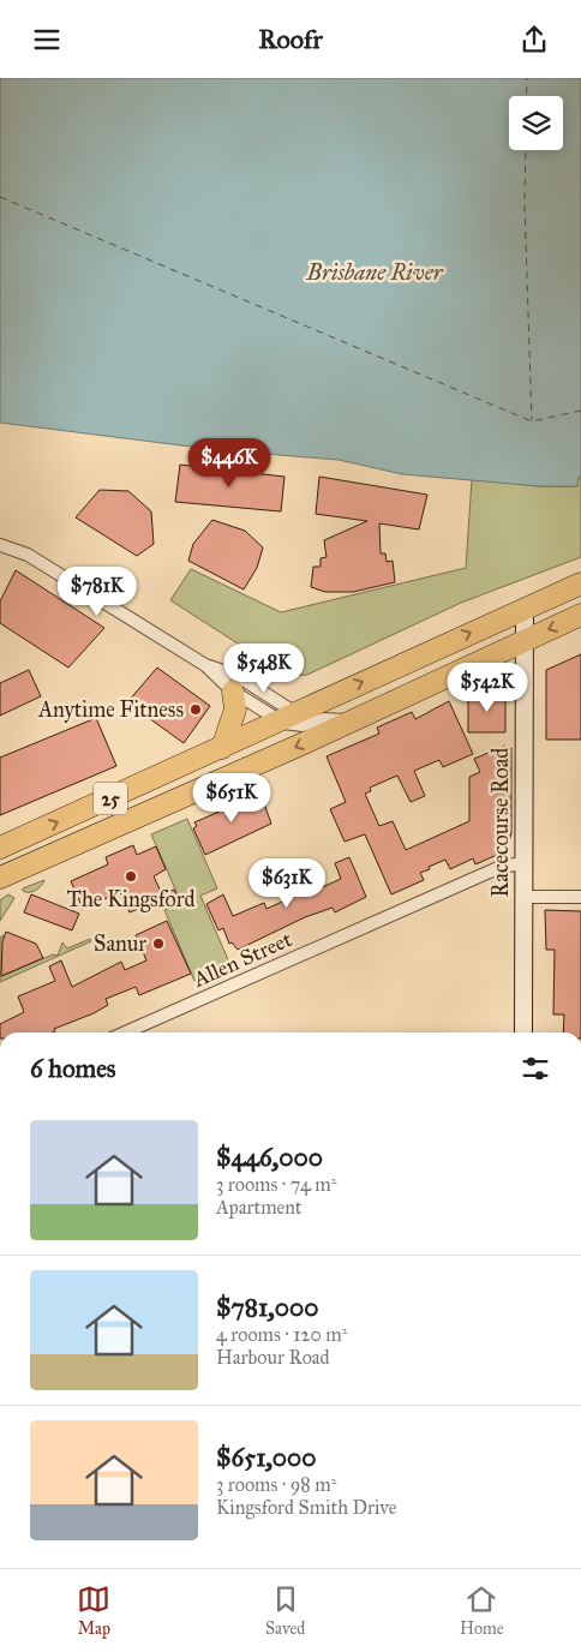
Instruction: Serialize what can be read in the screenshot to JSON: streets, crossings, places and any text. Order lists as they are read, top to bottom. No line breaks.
{"streets":{"highway":["25"],"street":["Racecourse Road","Allen Street"]},"crossings":[["25","Racecourse Road"],["Racecourse Road","Allen Street"]],"water":["Brisbane River"],"places":["Anytime Fitness","The Kingsford","Sanur"],"page":{"header":"Roofr","price":["$446K","$781K","$548K","$542K","$651K","$631K"],"heading":"6 homes","list":[{"name":"$446,000","note":"3 rooms · 74 m² · Apartment"},{"name":"$781,000","note":"4 rooms · 120 m² · Harbour Road"},{"name":"$651,000","note":"3 rooms · 98 m² · Kingsford Smith Drive"}],"tabs":["Map","Saved","Home"]}}
